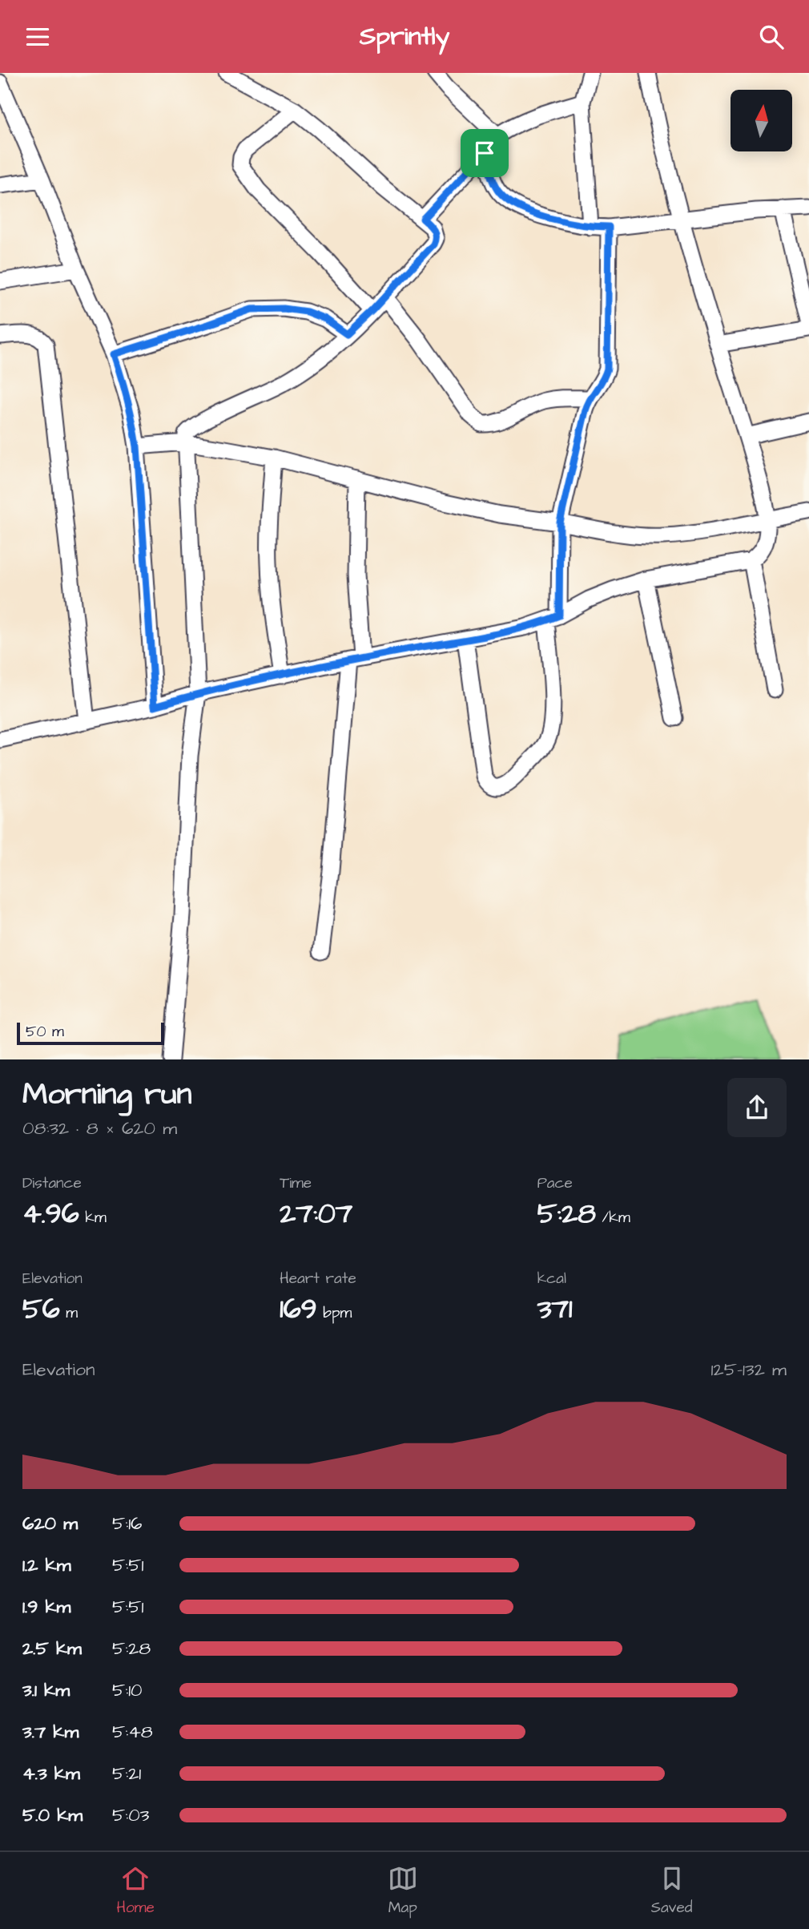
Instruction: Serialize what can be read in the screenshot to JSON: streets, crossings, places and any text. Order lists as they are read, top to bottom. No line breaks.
{"scale_bar":"50 m","north":"top","page":{"header":"Sprintly","scale":"50 m","heading":["Morning run","08:32 · 8 × 620 m"],"stats":[["Distance","4.96 km"],["Time","27:07"],["Pace","5:28 /km"],["Elevation","56 m"],["Heart rate","169 bpm"],["kcal","371"]],"chart":["Elevation","125–132 m"],"list":[{"name":"620 m","note":"5:16"},{"name":"1.2 km","note":"5:51"},{"name":"1.9 km","note":"5:51"},{"name":"2.5 km","note":"5:28"},{"name":"3.1 km","note":"5:10"},{"name":"3.7 km","note":"5:48"},{"name":"4.3 km","note":"5:21"},{"name":"5.0 km","note":"5:03"}],"tabs":["Home","Map","Saved"]}}
